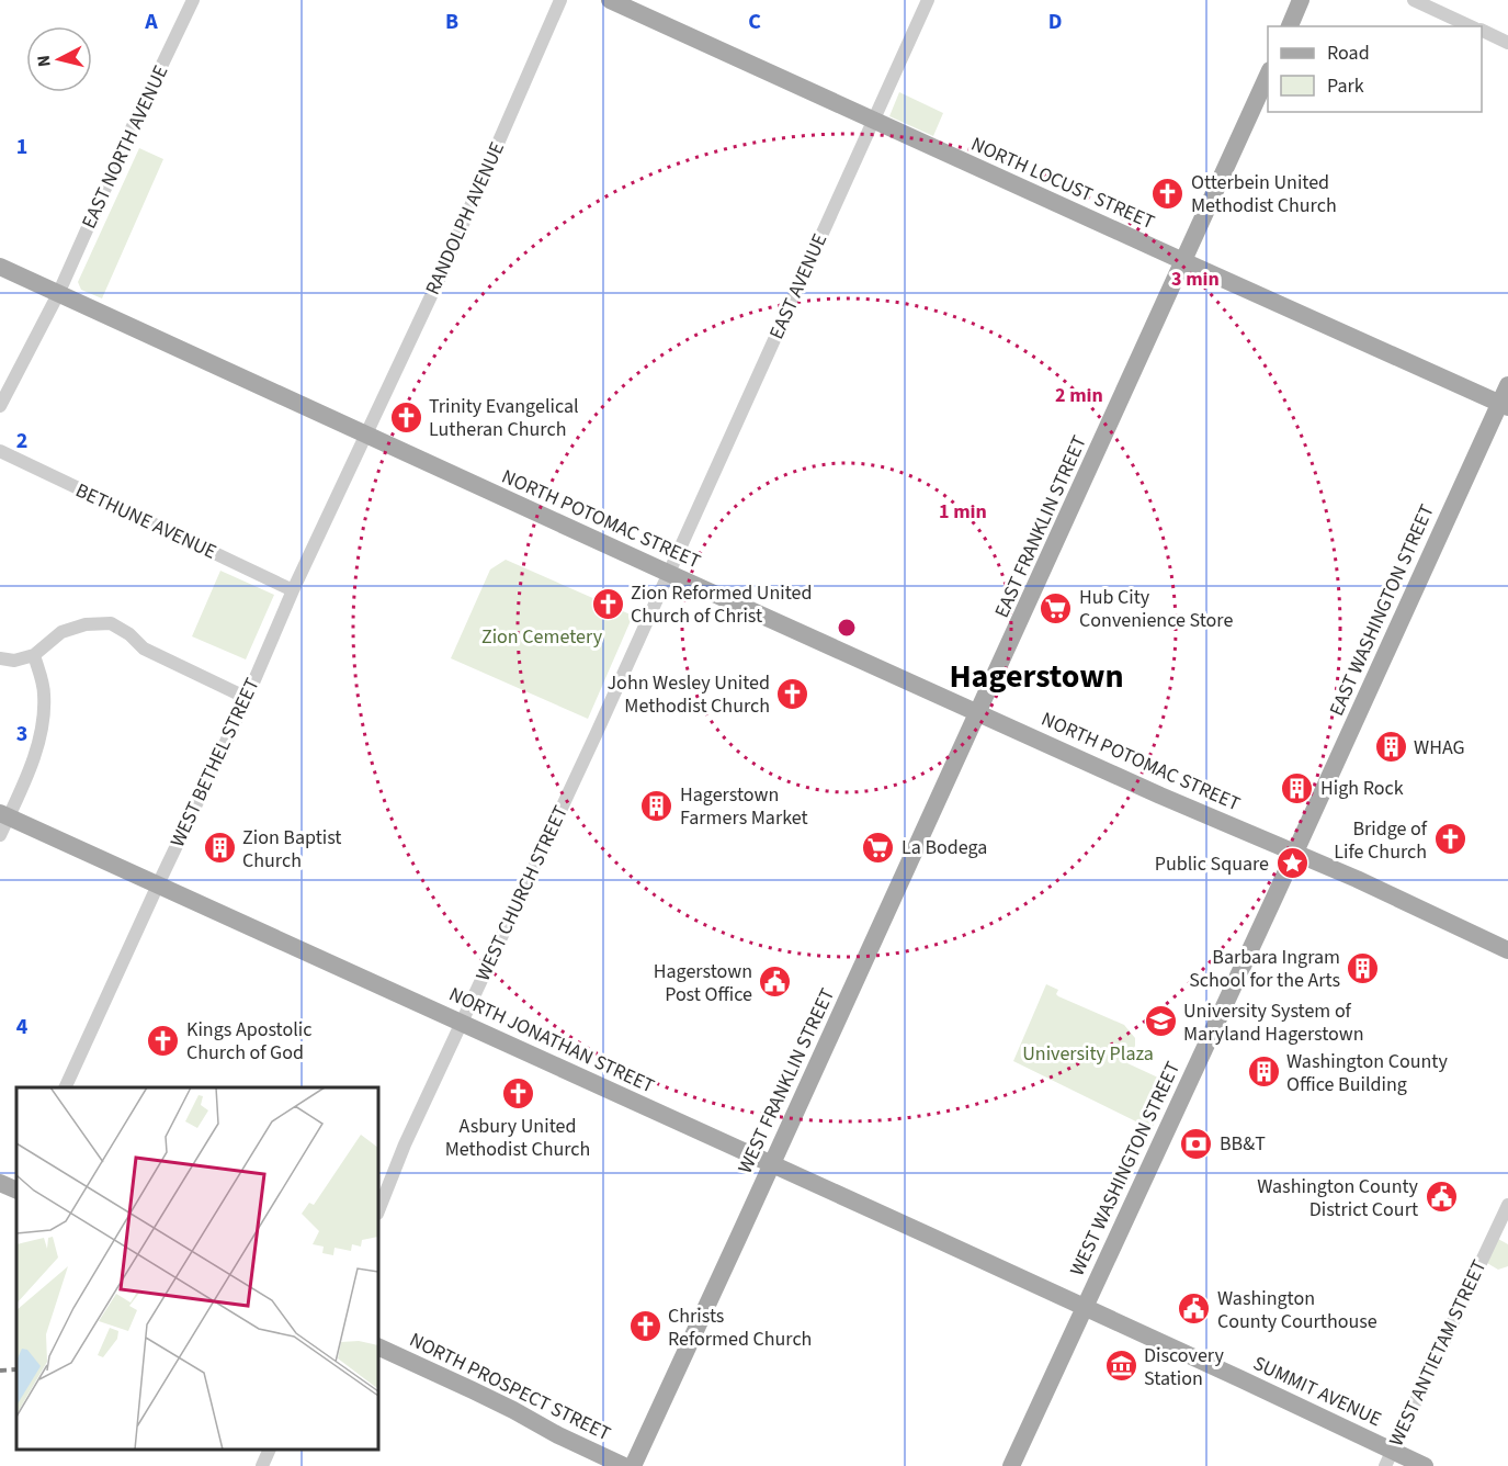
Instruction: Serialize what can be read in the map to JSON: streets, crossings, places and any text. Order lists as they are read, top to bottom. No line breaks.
{"streets":{"main road":["NORTH LOCUST STREET","NORTH POTOMAC STREET","EAST FRANKLIN STREET","EAST WASHINGTON STREET","NORTH JONATHAN STREET","WEST FRANKLIN STREET","WEST WASHINGTON STREET","NORTH PROSPECT STREET","SUMMIT AVENUE"],"street":["EAST NORTH AVENUE","RANDOLPH AVENUE","EAST AVENUE","BETHUNE AVENUE","WEST BETHEL STREET","WEST CHURCH STREET","WEST ANTIETAM STREET"]},"crossings":[["EAST NORTH AVENUE","NORTH POTOMAC STREET"],["NORTH LOCUST STREET","EAST AVENUE"],["NORTH LOCUST STREET","EAST FRANKLIN STREET"],["NORTH LOCUST STREET","EAST WASHINGTON STREET"],["RANDOLPH AVENUE","NORTH POTOMAC STREET"],["RANDOLPH AVENUE","WEST BETHEL STREET"],["EAST AVENUE","NORTH POTOMAC STREET"],["EAST AVENUE","WEST CHURCH STREET"],["NORTH POTOMAC STREET","EAST FRANKLIN STREET"],["NORTH POTOMAC STREET","EAST WASHINGTON STREET"],["NORTH POTOMAC STREET","WEST BETHEL STREET"],["NORTH POTOMAC STREET","WEST CHURCH STREET"],["NORTH POTOMAC STREET","WEST FRANKLIN STREET"],["NORTH POTOMAC STREET","WEST WASHINGTON STREET"],["BETHUNE AVENUE","WEST BETHEL STREET"],["EAST FRANKLIN STREET","WEST FRANKLIN STREET"],["EAST WASHINGTON STREET","WEST WASHINGTON STREET"],["WEST BETHEL STREET","NORTH JONATHAN STREET"],["WEST CHURCH STREET","NORTH JONATHAN STREET"],["NORTH JONATHAN STREET","WEST FRANKLIN STREET"],["NORTH JONATHAN STREET","WEST WASHINGTON STREET"],["NORTH JONATHAN STREET","SUMMIT AVENUE"],["WEST WASHINGTON STREET","SUMMIT AVENUE"],["WEST ANTIETAM STREET","SUMMIT AVENUE"]],"districts":["Hagerstown"],"parks":["Zion Cemetery","University Plaza"],"places":{"church":["Otterbein United Methodist Church","Trinity Evangelical Lutheran Church","Zion Reformed United Church of Christ","John Wesley United Methodist Church","Bridge of Life Church","Kings Apostolic Church of God","Asbury United Methodist Church","Christs Reformed Church"],"supermarket":["Hub City Convenience Store","La Bodega"],"building":["WHAG","High Rock","Hagerstown Farmers Market","Zion Baptist Church","Barbara Ingram School for the Arts","Washington County Office Building"],"place":["Public Square"],"public building":["Hagerstown Post Office","Washington County District Court","Washington County Courthouse"],"school or university":["University System of Maryland Hagerstown"],"bank":["BB&T"],"museum":["Discovery Station"]},"legend":["Road","Park"],"north":"left","grid":{"columns":["A","B","C","D"],"rows":["1","2","3","4"]},"rings":["3 min","2 min","1 min"]}
